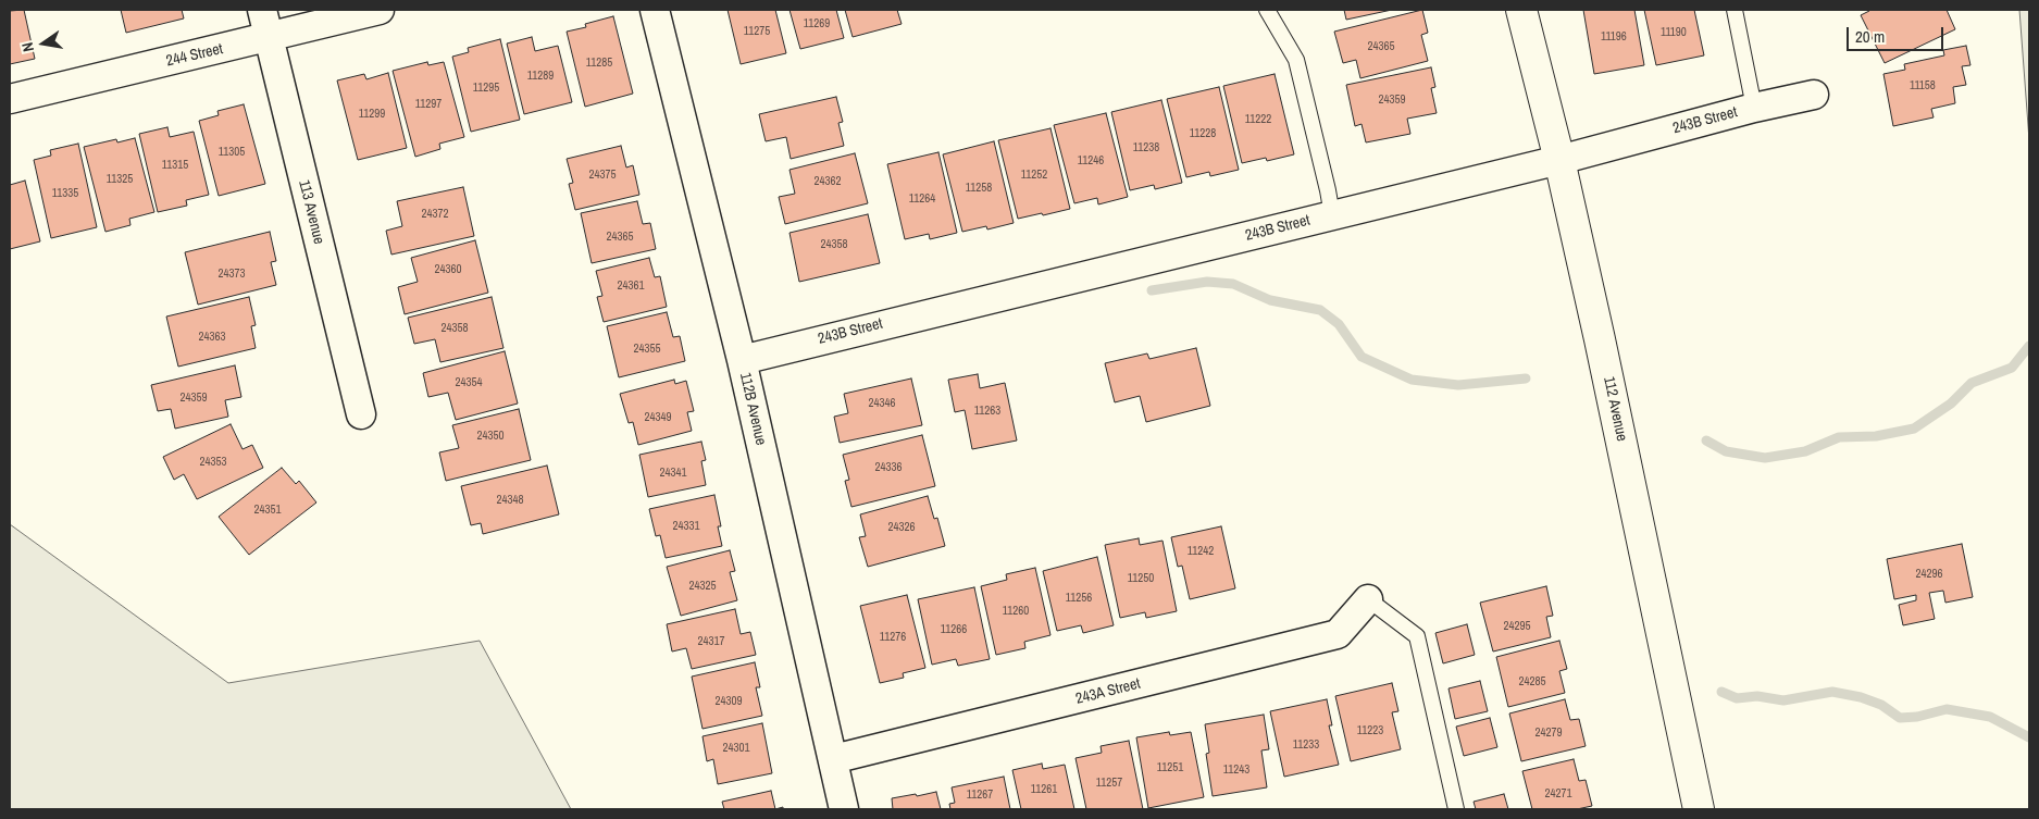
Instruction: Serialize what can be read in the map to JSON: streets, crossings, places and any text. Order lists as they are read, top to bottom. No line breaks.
{"streets":{"main road":["112 Avenue"],"street":["244 Street","243B Street","113 Avenue","112B Avenue","243A Street"]},"crossings":[["244 Street","113 Avenue"],["243B Street","112B Avenue"],["243B Street","112 Avenue"],["112B Avenue","243A Street"]],"house_numbers":["11269","11275","11190","11196","24365","11285","11289","11158","11295","24359","11297","11299","11222","11228","11238","11305","11246","11315","24375","11252","11325","24362","11258","11335","11264","24372","24365","24358","24360","24373","24361","24358","24363","24355","24354","24359","24346","11263","24349","24350","24353","24336","24341","24348","24351","24331","24326","11242","24296","11250","24325","11256","11260","24295","11266","11276","24317","24285","24309","11223","24279","11233","24301","11251","11243","11257","11261","24271","11267"],"scale_bar":"20 m","north":"left"}
